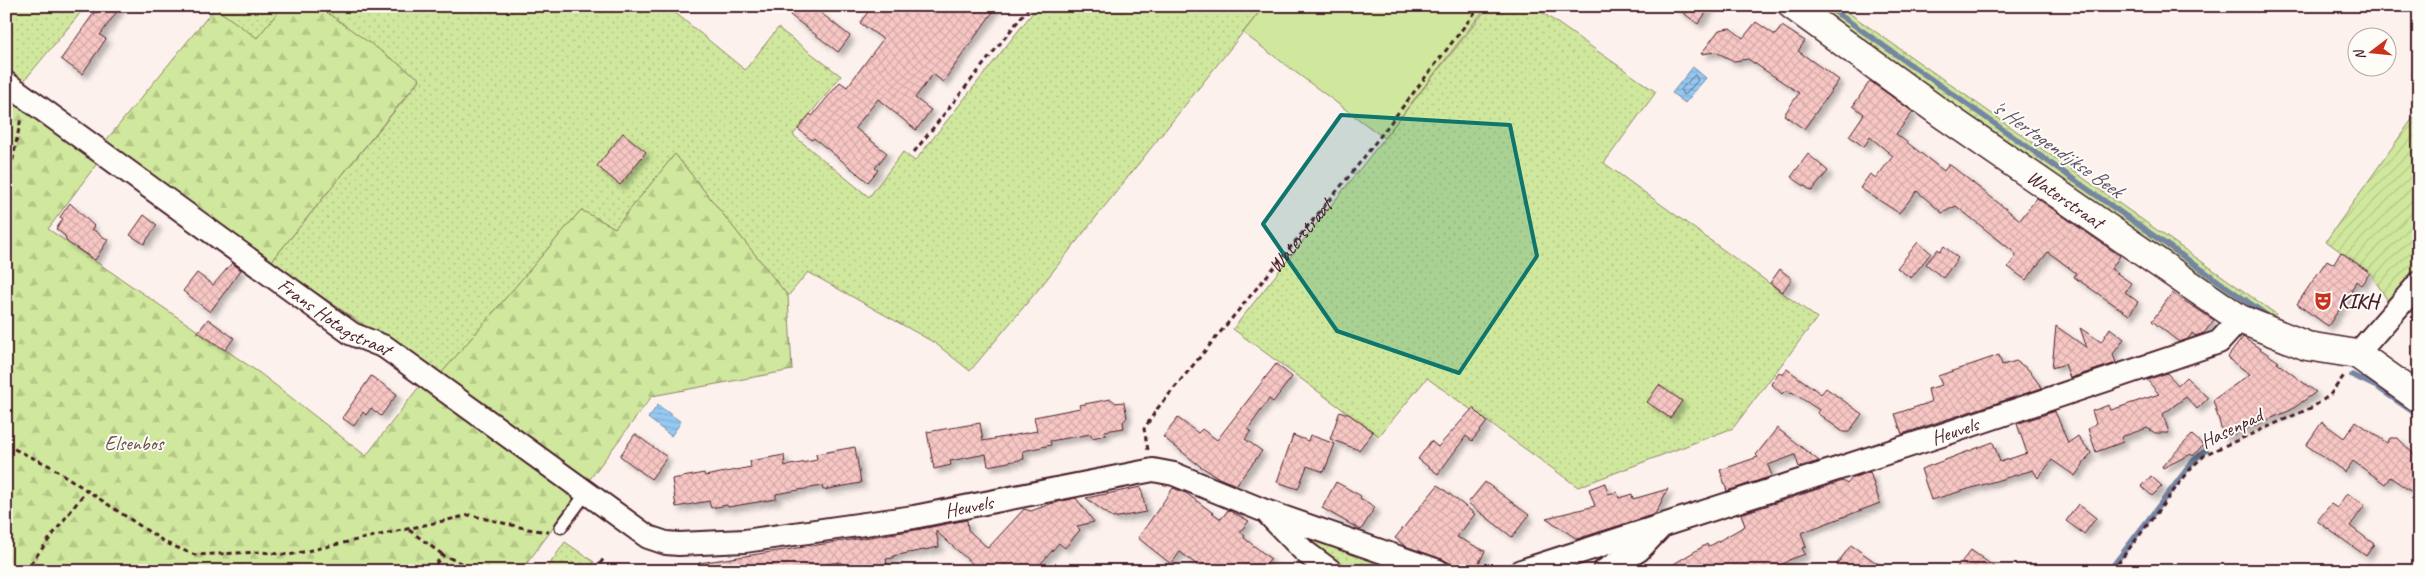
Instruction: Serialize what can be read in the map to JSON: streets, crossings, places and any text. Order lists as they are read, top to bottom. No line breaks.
{"streets":{"street":["Waterstraat","Frans Hotagstraat","Heuvels"],"path":["Hasenpad"]},"crossings":[["Waterstraat","Hasenpad"],["Waterstraat","Heuvels"],["Frans Hotagstraat","Heuvels"]],"water":["'s Hertogendijkse Beek"],"parks":["Elsenbos"],"places":{"theatre":["KIKH"]},"north":"left"}
